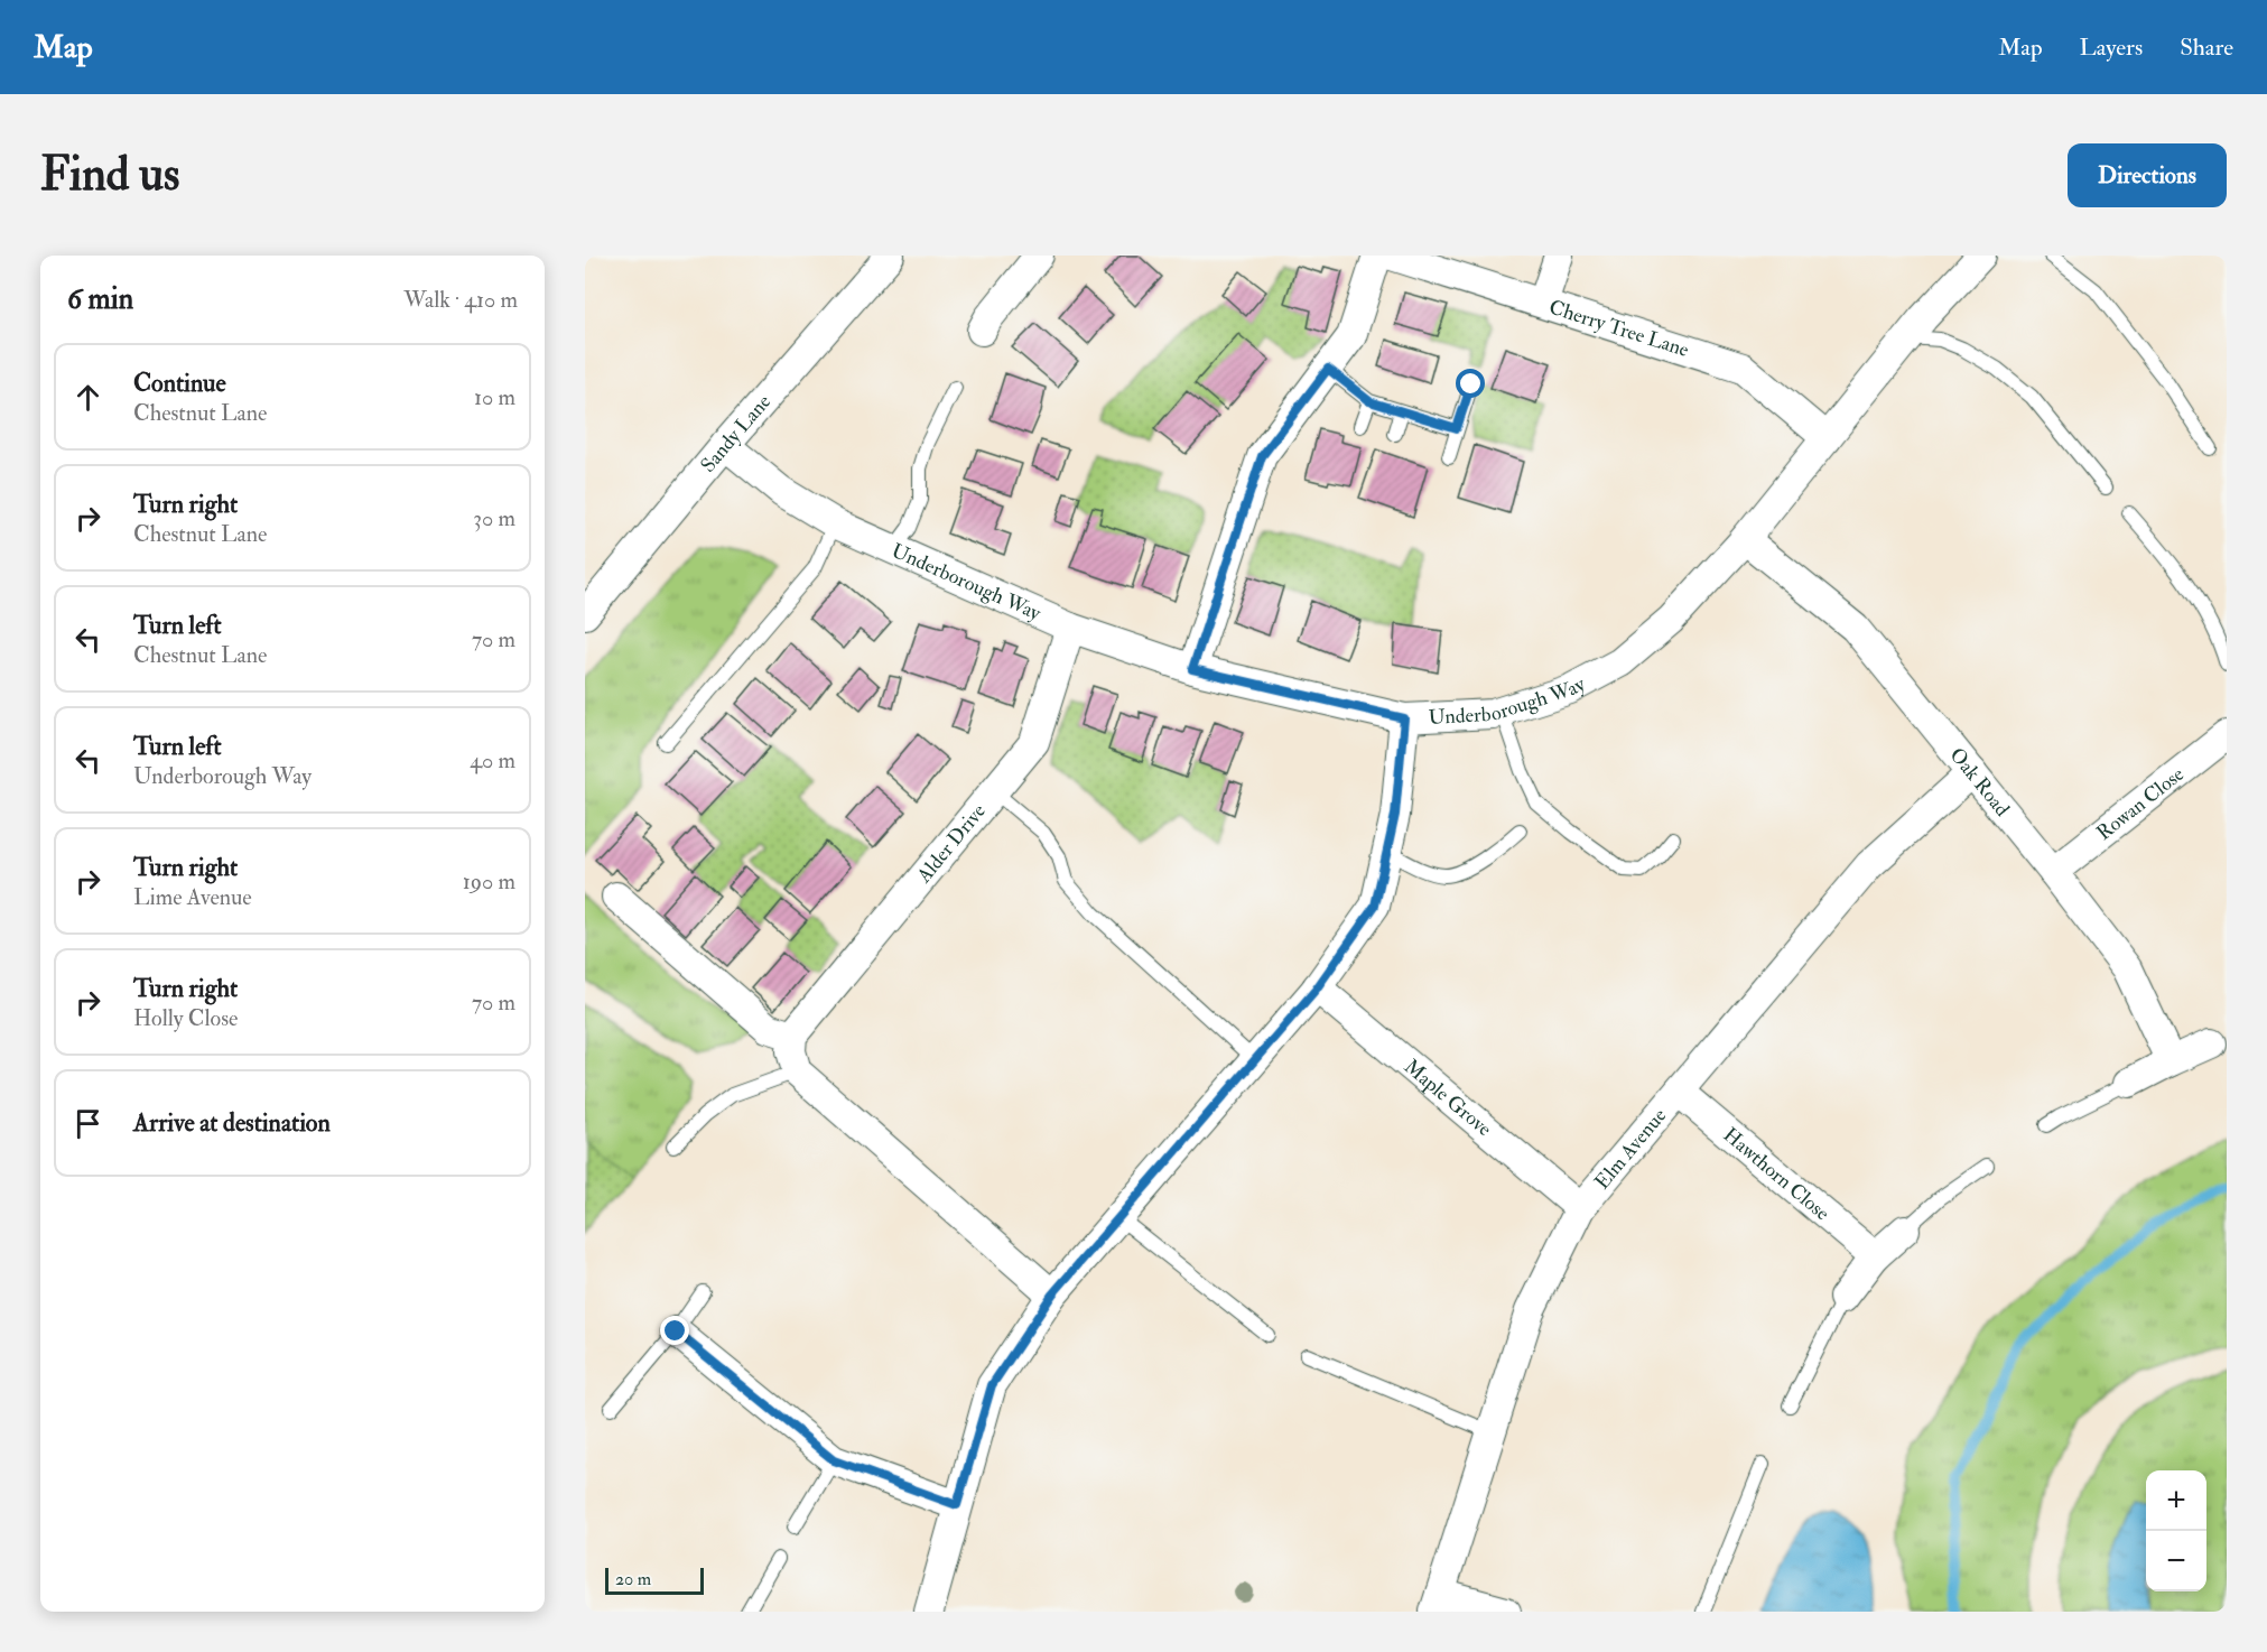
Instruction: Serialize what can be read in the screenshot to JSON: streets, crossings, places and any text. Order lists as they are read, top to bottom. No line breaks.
{"streets":{"street":["Cherry Tree Lane","Sandy Lane","Underborough Way","Oak Road","Rowan Close","Alder Drive","Maple Grove","Elm Avenue","Hawthorn Close"]},"crossings":[["Cherry Tree Lane","Underborough Way"],["Sandy Lane","Underborough Way"],["Underborough Way","Oak Road"],["Underborough Way","Alder Drive"],["Oak Road","Rowan Close"],["Oak Road","Elm Avenue"],["Maple Grove","Elm Avenue"],["Elm Avenue","Hawthorn Close"]],"scale_bar":"20 m","page":{"header":"Map","nav":["Map","Layers","Share"],"buttons":"Directions","title":"Find us","heading":["6 min","Walk · 410 m"],"list":[["Continue","Chestnut Lane","10 m"],["Turn right","Chestnut Lane","30 m"],["Turn left","Chestnut Lane","70 m"],["Turn left","Underborough Way","40 m"],["Turn right","Lime Avenue","190 m"],["Turn right","Holly Close","70 m"],"Arrive at destination"],"map_buttons":["+","−"],"scale":"20 m"}}
